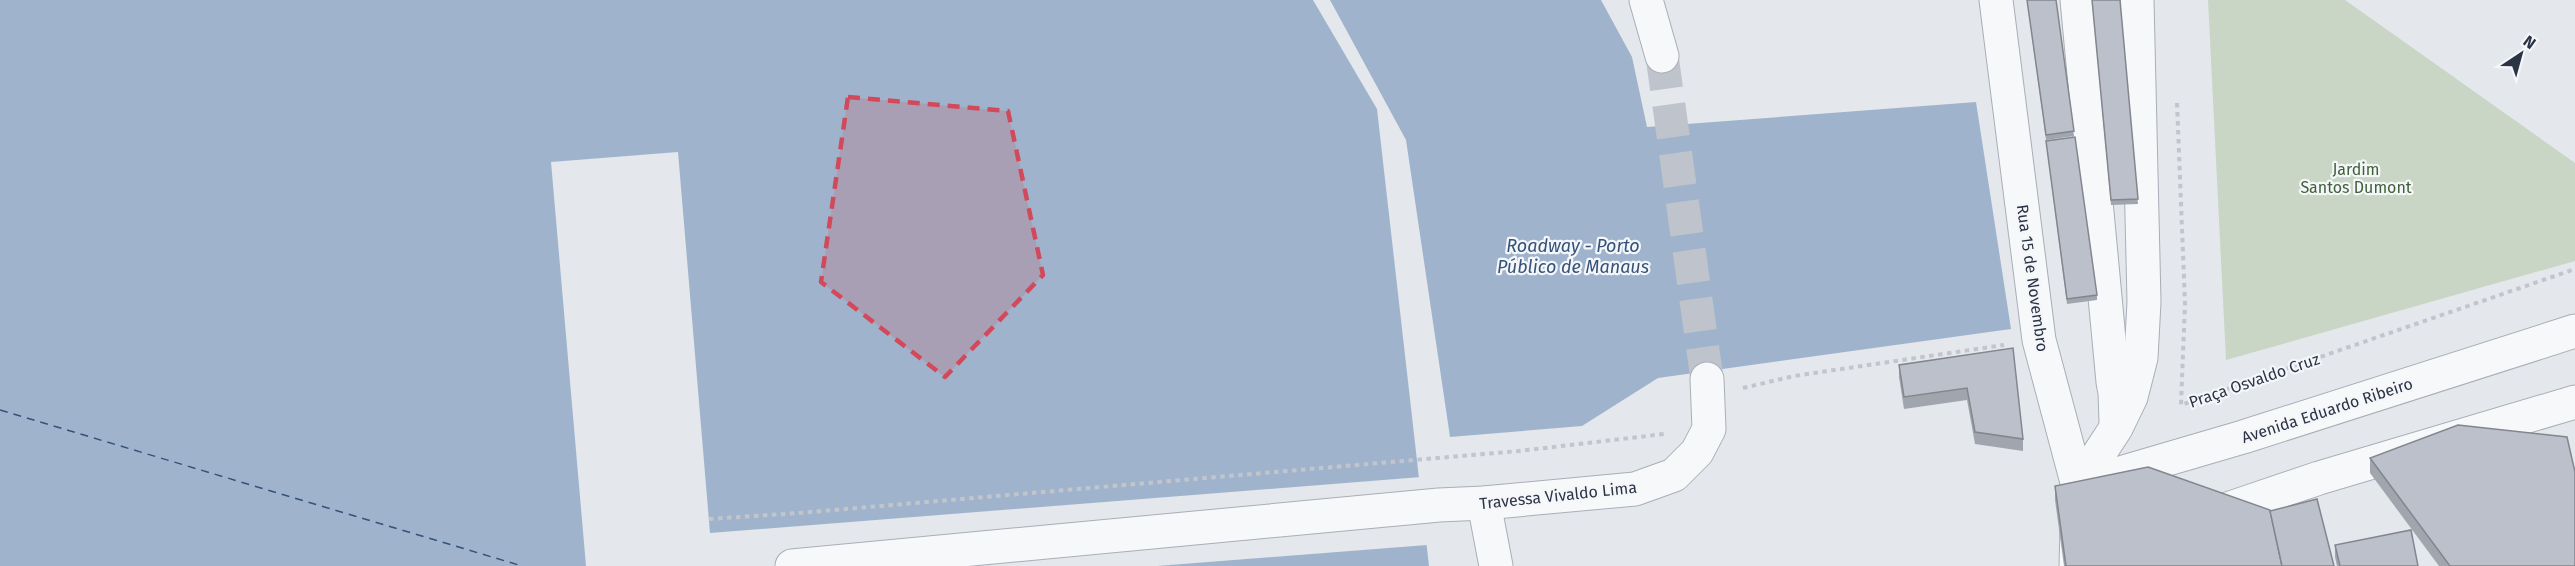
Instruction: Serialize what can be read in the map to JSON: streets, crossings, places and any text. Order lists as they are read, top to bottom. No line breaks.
{"streets":{"street":["Rua 15 de Novembro","Avenida Eduardo Ribeiro","Travessa Vivaldo Lima"],"path":["Praça Osvaldo Cruz"]},"crossings":[["Rua 15 de Novembro","Avenida Eduardo Ribeiro"]],"water":["Roadway - Porto Público de Manaus"],"parks":["Jardim Santos Dumont"],"north":"top right"}
